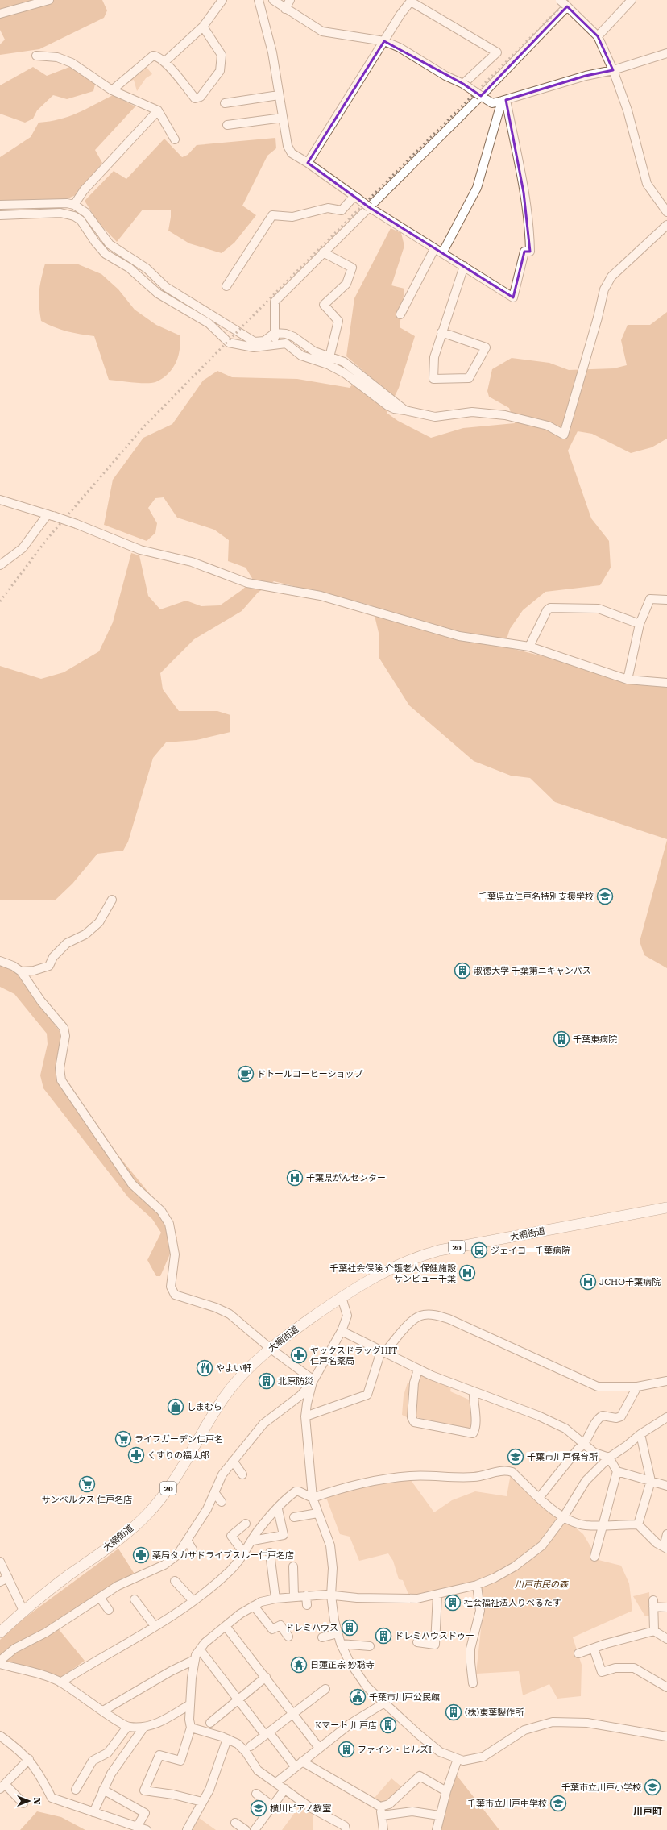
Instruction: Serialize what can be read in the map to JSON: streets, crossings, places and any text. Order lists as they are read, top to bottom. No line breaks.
{"streets":{"main road":["大網街道","20"]},"districts":["川戸町"],"parks":["川戸市民の森"],"places":{"school or university":["千葉県立仁戸名特別支援学校","千葉市川戸保育所","千葉市立川戸小学校","千葉市立川戸中学校","横川ピアノ教室"],"building":["淑徳大学 千葉第ニキャンパス","千葉東病院","北原防災","社会福祉法人りべるたす","ドレミハウス","ドレミハウスドゥー","(株)東葉製作所","Kマート 川戸店","ファイン・ヒルズI"],"cafe":["ドトールコーヒーショップ"],"hospital":["千葉県がんセンター","千葉社会保険 介護老人保健施設 サンビュー千葉","JCHO千葉病院"],"bus stop":["ジェイコー千葉病院"],"pharmacy":["ヤックスドラッグHIT 仁戸名薬局","くすりの福太郎","薬局タカサドライブスルー仁戸名店"],"restaurant":["やよい軒"],"shop":["しまむら"],"supermarket":["ライフガーデン仁戸名","サンベルクス 仁戸名店"],"temple":["日蓮正宗 妙聡寺"],"public building":["千葉市川戸公民館"]},"north":"right"}
